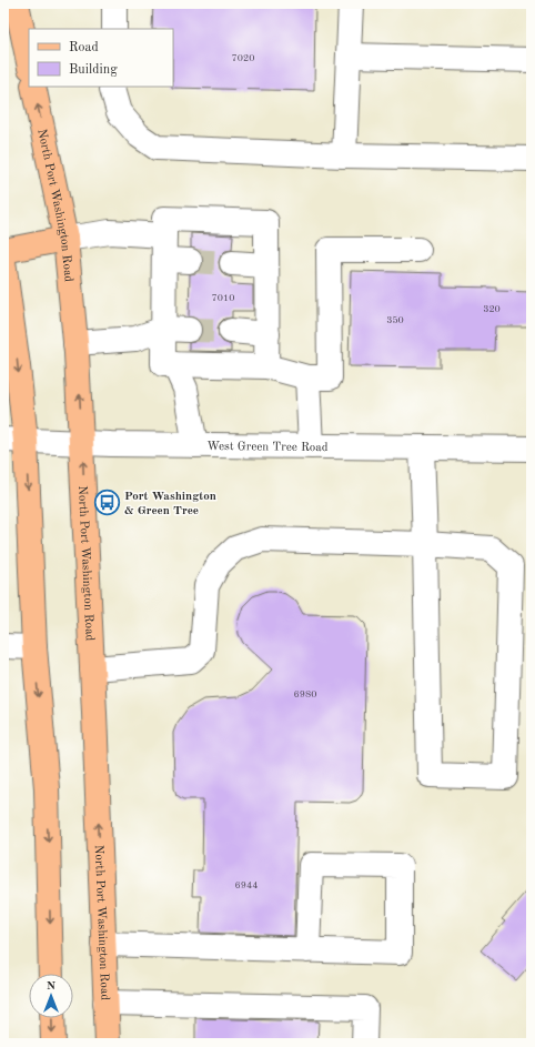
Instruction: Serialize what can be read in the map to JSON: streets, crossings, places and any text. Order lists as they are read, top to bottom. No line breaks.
{"streets":{"main road":["North Port Washington Road"],"street":["West Green Tree Road"]},"crossings":[["North Port Washington Road","West Green Tree Road"]],"places":{"bus stop":["Port Washington & Green Tree"]},"house_numbers":["7020","7010","320","350","6980","6944"],"legend":["Road","Building"],"north":"top"}
